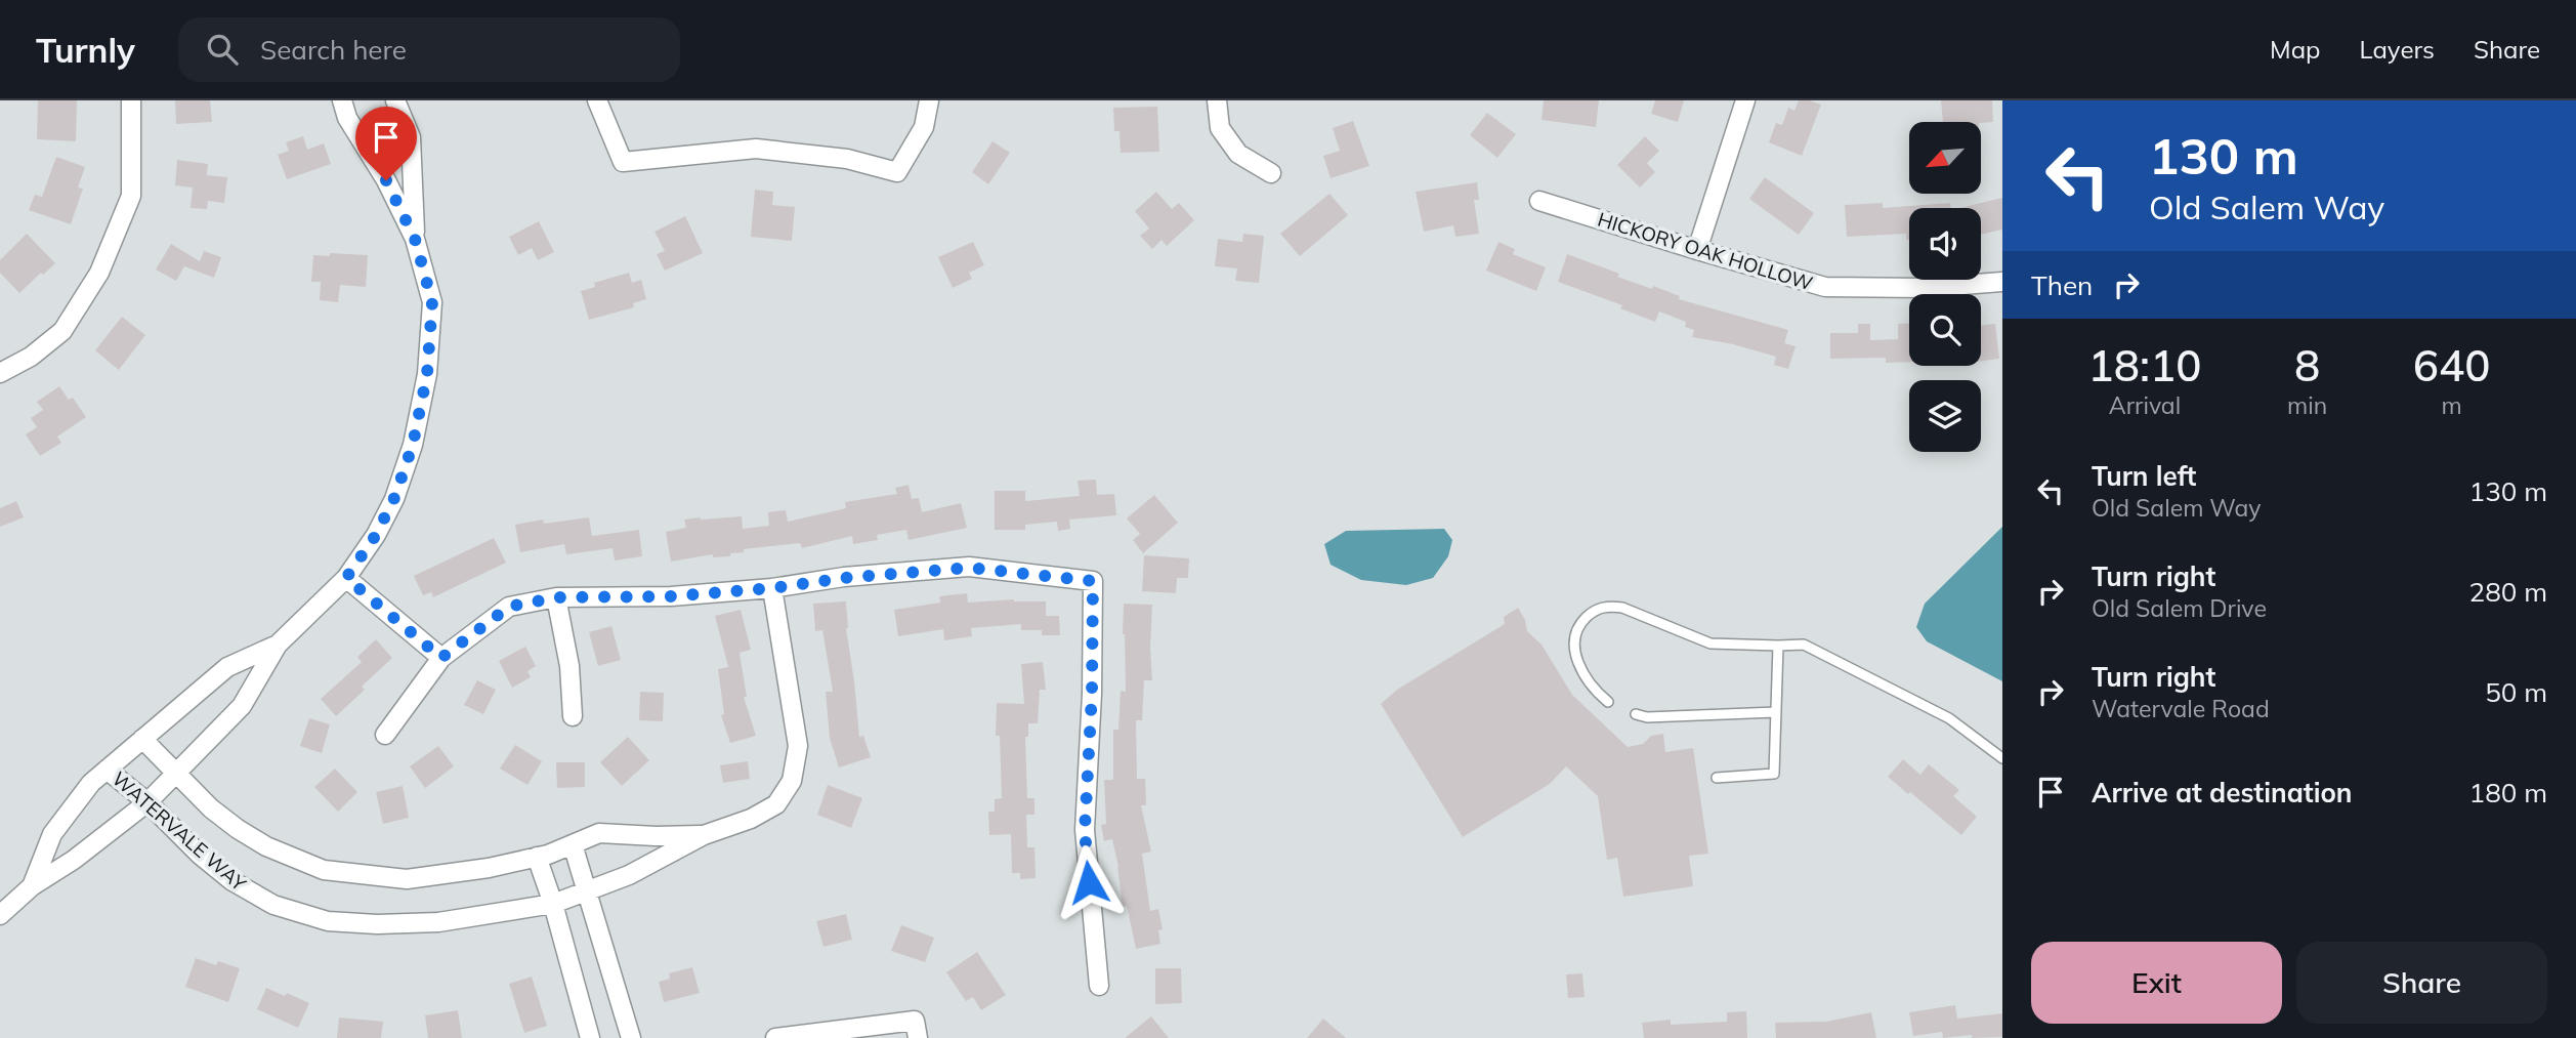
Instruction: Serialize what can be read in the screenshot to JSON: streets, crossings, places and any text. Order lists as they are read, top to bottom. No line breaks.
{"streets":{"street":["HICKORY OAK HOLLOW","WATERVALE WAY"]},"north":"bottom left","page":{"header":"Turnly","search":"Search here","nav":["Map","Layers","Share"],"turn":["130 m","Old Salem Way"],"then":"Then","eta":["18:10","Arrival","8","min","640","m"],"list":[{"name":"Turn left","note":"Old Salem Way","value":"130 m"},{"name":"Turn right","note":"Old Salem Drive","value":"280 m"},{"name":"Turn right","note":"Watervale Road","value":"50 m"},{"name":"Arrive at destination","value":"180 m"}],"buttons":["Exit","Share"]}}
